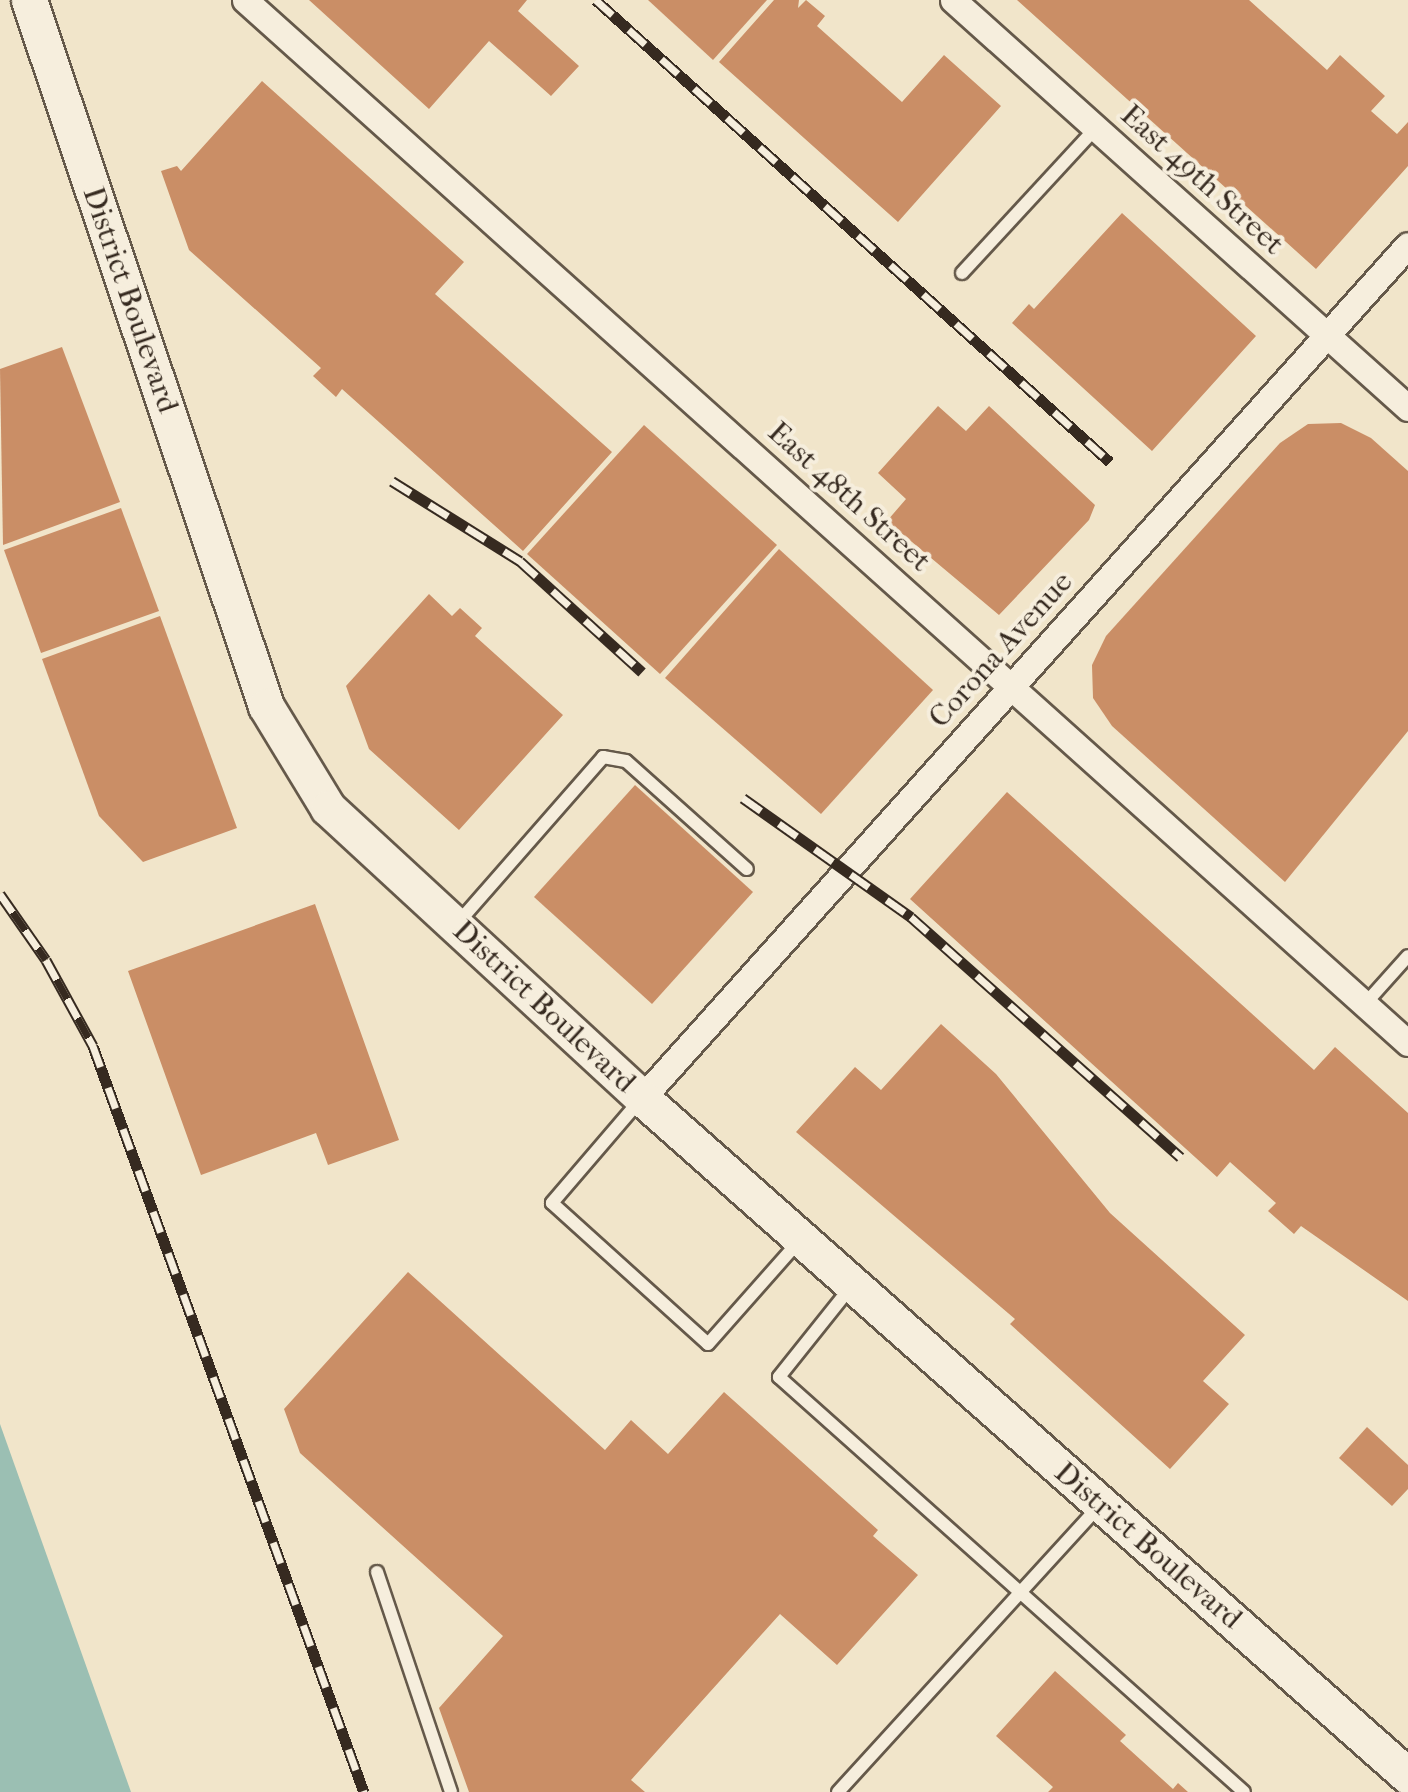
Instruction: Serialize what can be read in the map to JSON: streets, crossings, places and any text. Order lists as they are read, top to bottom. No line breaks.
{"streets":{"main road":["District Boulevard"],"street":["East 49th Street","East 48th Street","Corona Avenue"]},"crossings":[["East 49th Street","Corona Avenue"],["District Boulevard","Corona Avenue"],["East 48th Street","Corona Avenue"]]}
